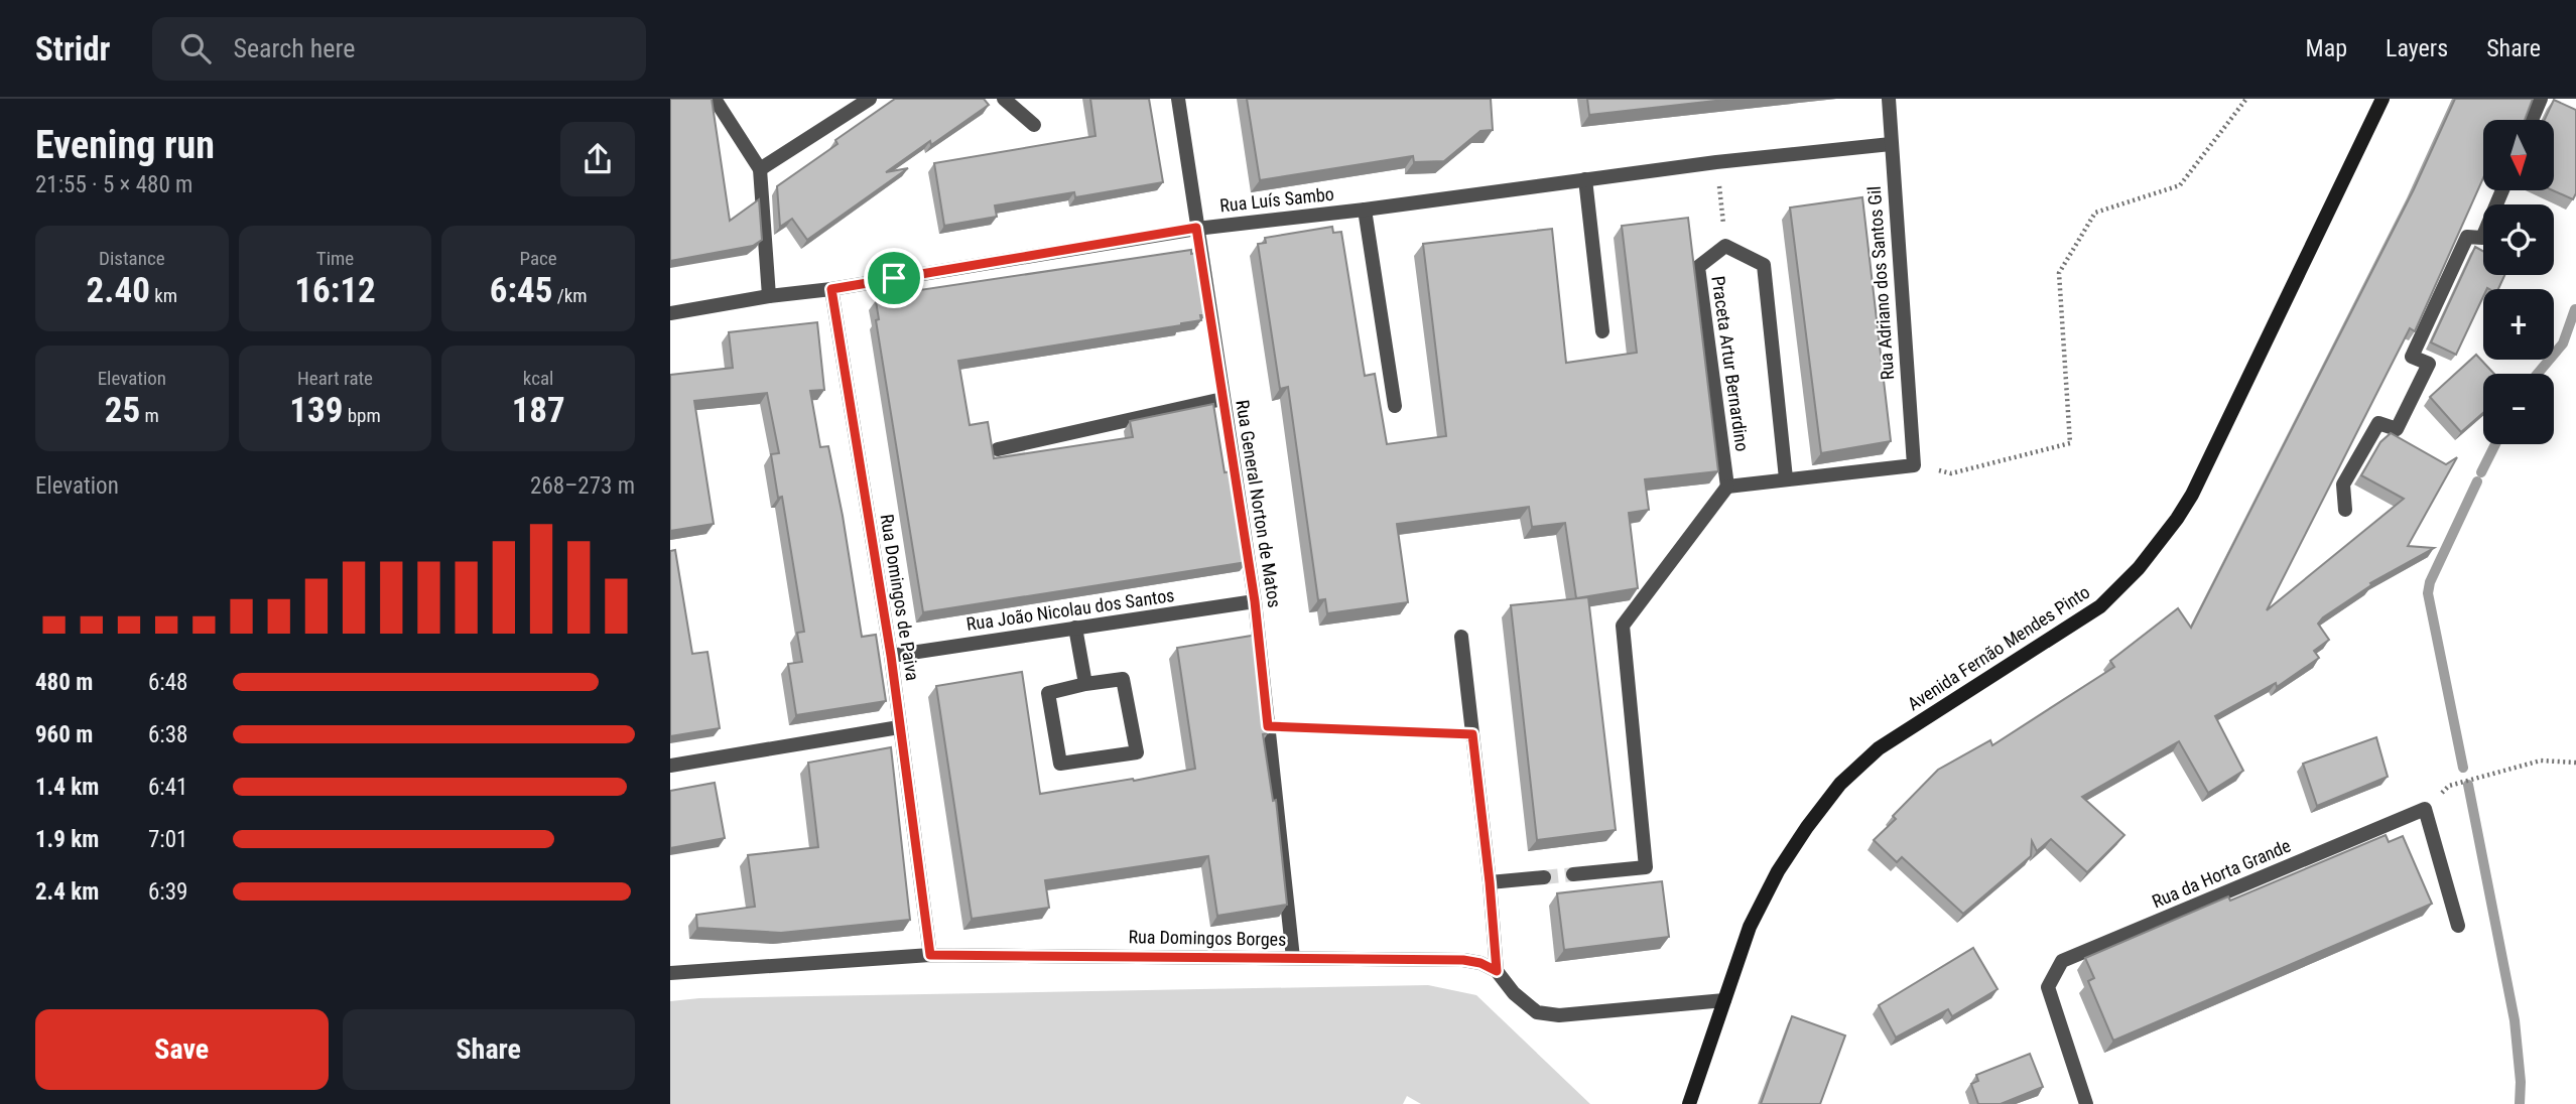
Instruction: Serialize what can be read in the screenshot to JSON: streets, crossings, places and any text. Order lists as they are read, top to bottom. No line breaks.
{"streets":{"main road":["Avenida Fernão Mendes Pinto"],"street":["Rua Luís Sambo","Rua Adriano dos Santos Gil","Praceta Artur Bernardino","Rua General Norton de Matos","Rua Domingos de Paiva","Rua João Nicolau dos Santos","Rua da Horta Grande","Rua Domingos Borges"]},"crossings":[["Rua Luís Sambo","Rua Adriano dos Santos Gil"],["Rua Luís Sambo","Rua General Norton de Matos"],["Rua Luís Sambo","Rua Domingos de Paiva"],["Rua General Norton de Matos","Rua João Nicolau dos Santos"],["Rua General Norton de Matos","Rua Domingos Borges"],["Rua Domingos de Paiva","Rua João Nicolau dos Santos"],["Rua Domingos de Paiva","Rua Domingos Borges"]],"north":"bottom","page":{"header":"Stridr","search":"Search here","nav":["Map","Layers","Share"],"heading":["Evening run","21:55 · 5 × 480 m"],"map_buttons":["+","−"],"stats":[["Distance","2.40 km"],["Time","16:12"],["Pace","6:45 /km"],["Elevation","25 m"],["Heart rate","139 bpm"],["kcal","187"]],"chart":["Elevation","268–273 m"],"list":[{"name":"480 m","note":"6:48"},{"name":"960 m","note":"6:38"},{"name":"1.4 km","note":"6:41"},{"name":"1.9 km","note":"7:01"},{"name":"2.4 km","note":"6:39"}],"buttons":["Save","Share"]}}
